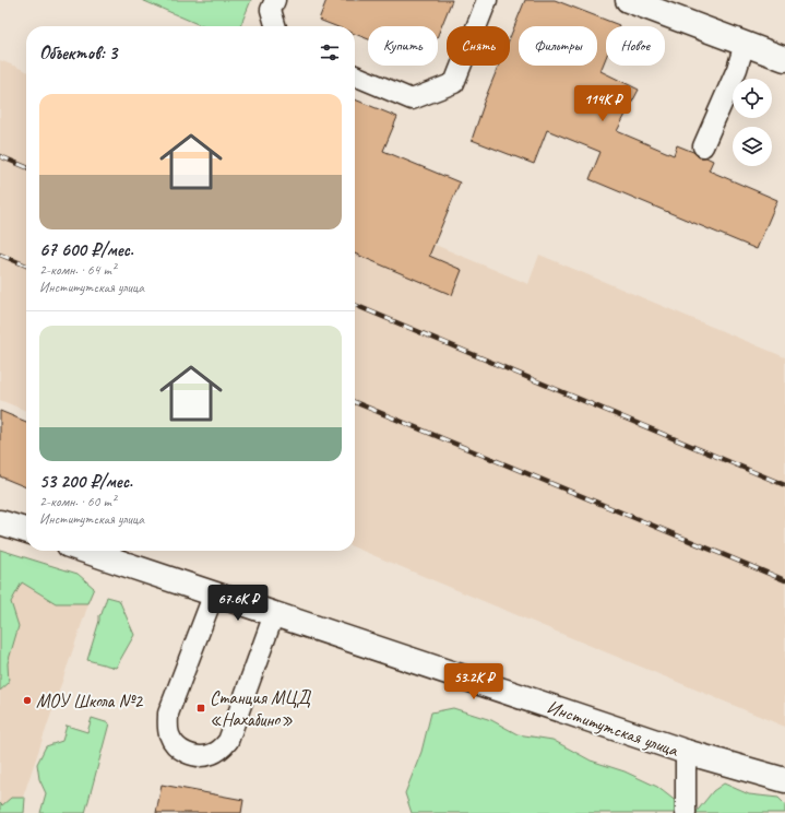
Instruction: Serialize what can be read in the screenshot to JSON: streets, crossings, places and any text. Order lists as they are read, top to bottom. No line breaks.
{"streets":{"street":["Институтская улица"]},"places":{"other":["МОУ Школа №2"],"transit":["Станция МЦД «Нахабино»"]},"page":{"chip":["Купить","Снять","Фильтры","Новое"],"heading":"Объектов: 3","list":[{"name":"67 600 ₽/мес.","note":"2-комн. · 64 m² · Институтская улица"},{"name":"53 200 ₽/мес.","note":"2-комн. · 60 m² · Институтская улица"}],"price":["114K ₽","67.6K ₽","53.2K ₽"]}}
